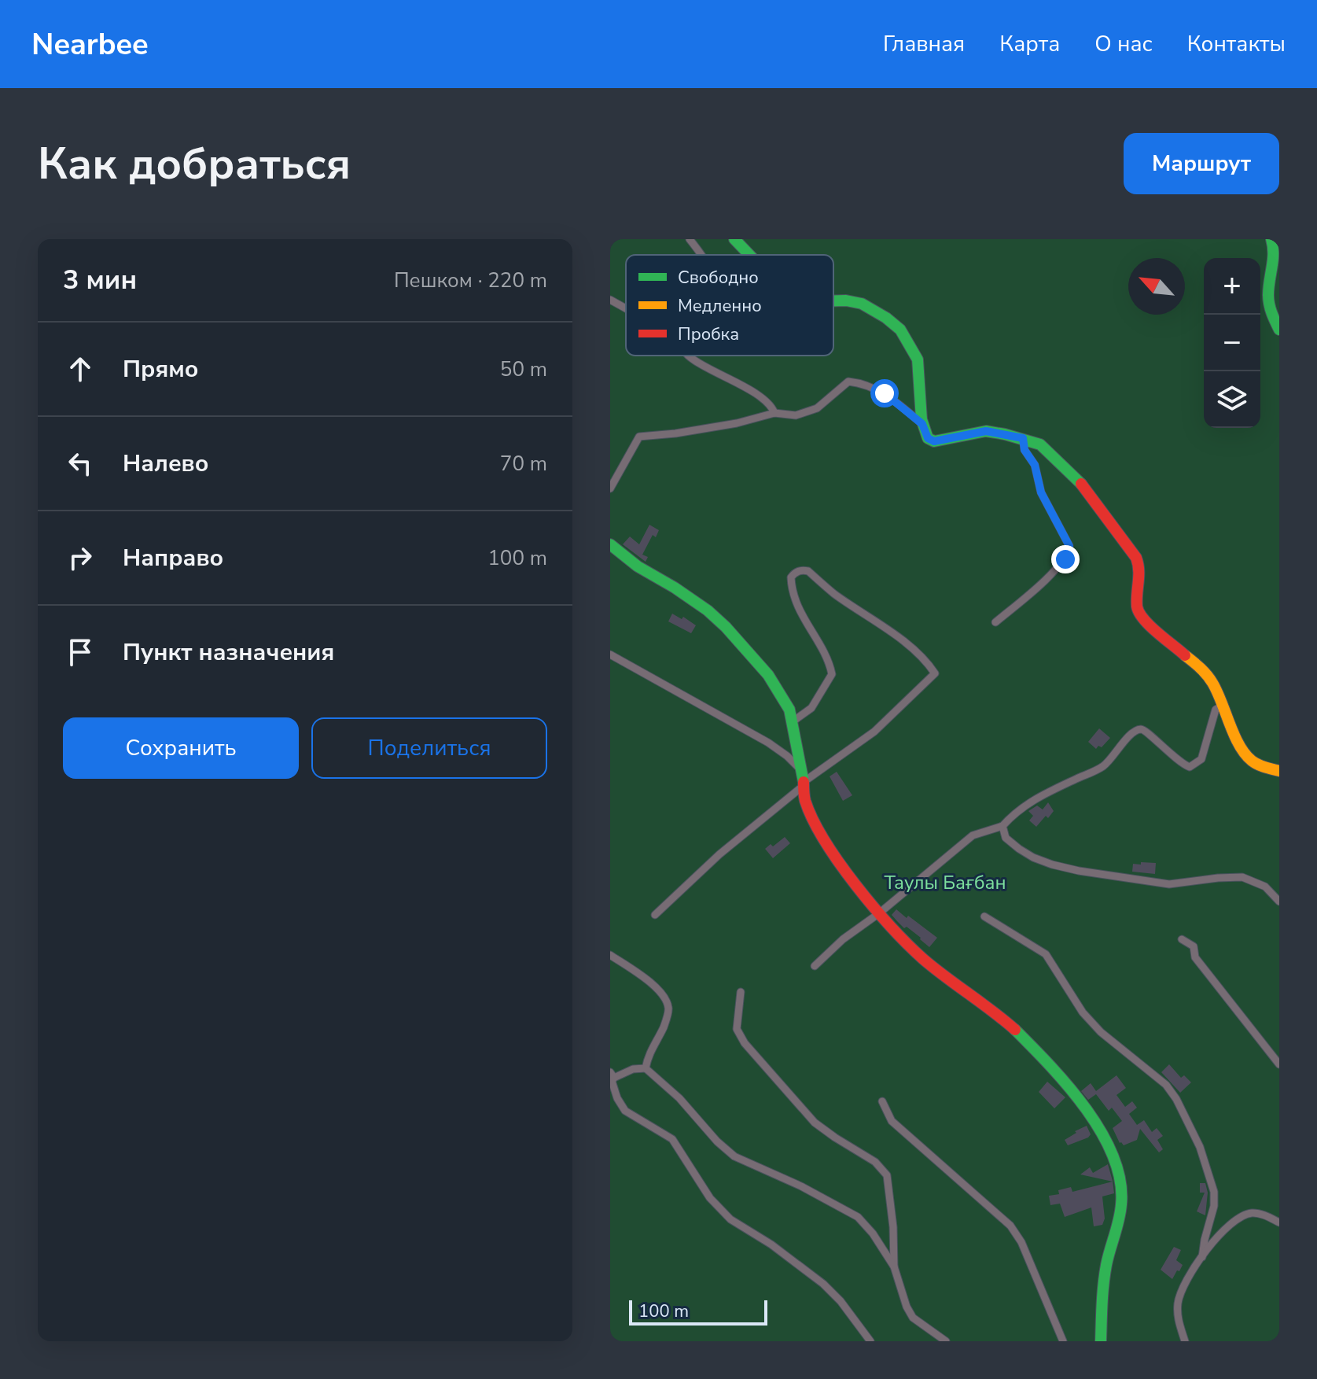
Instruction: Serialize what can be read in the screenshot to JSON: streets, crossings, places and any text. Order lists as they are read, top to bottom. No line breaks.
{"parks":["Таулы Бағбан"],"legend":["Свободно","Медленно","Пробка"],"scale_bar":"100 m","north":"top left","page":{"header":"Nearbee","nav":["Главная","Карта","О нас","Контакты"],"buttons":["Маршрут",["Сохранить","Поделиться"]],"title":"Как добраться","heading":["3 мин","Пешком · 220 m"],"map_buttons":["+","−"],"list":[["Прямо","50 m"],["Налево","70 m"],["Направо","100 m"],"Пункт назначения"],"scale":"100 m"}}
